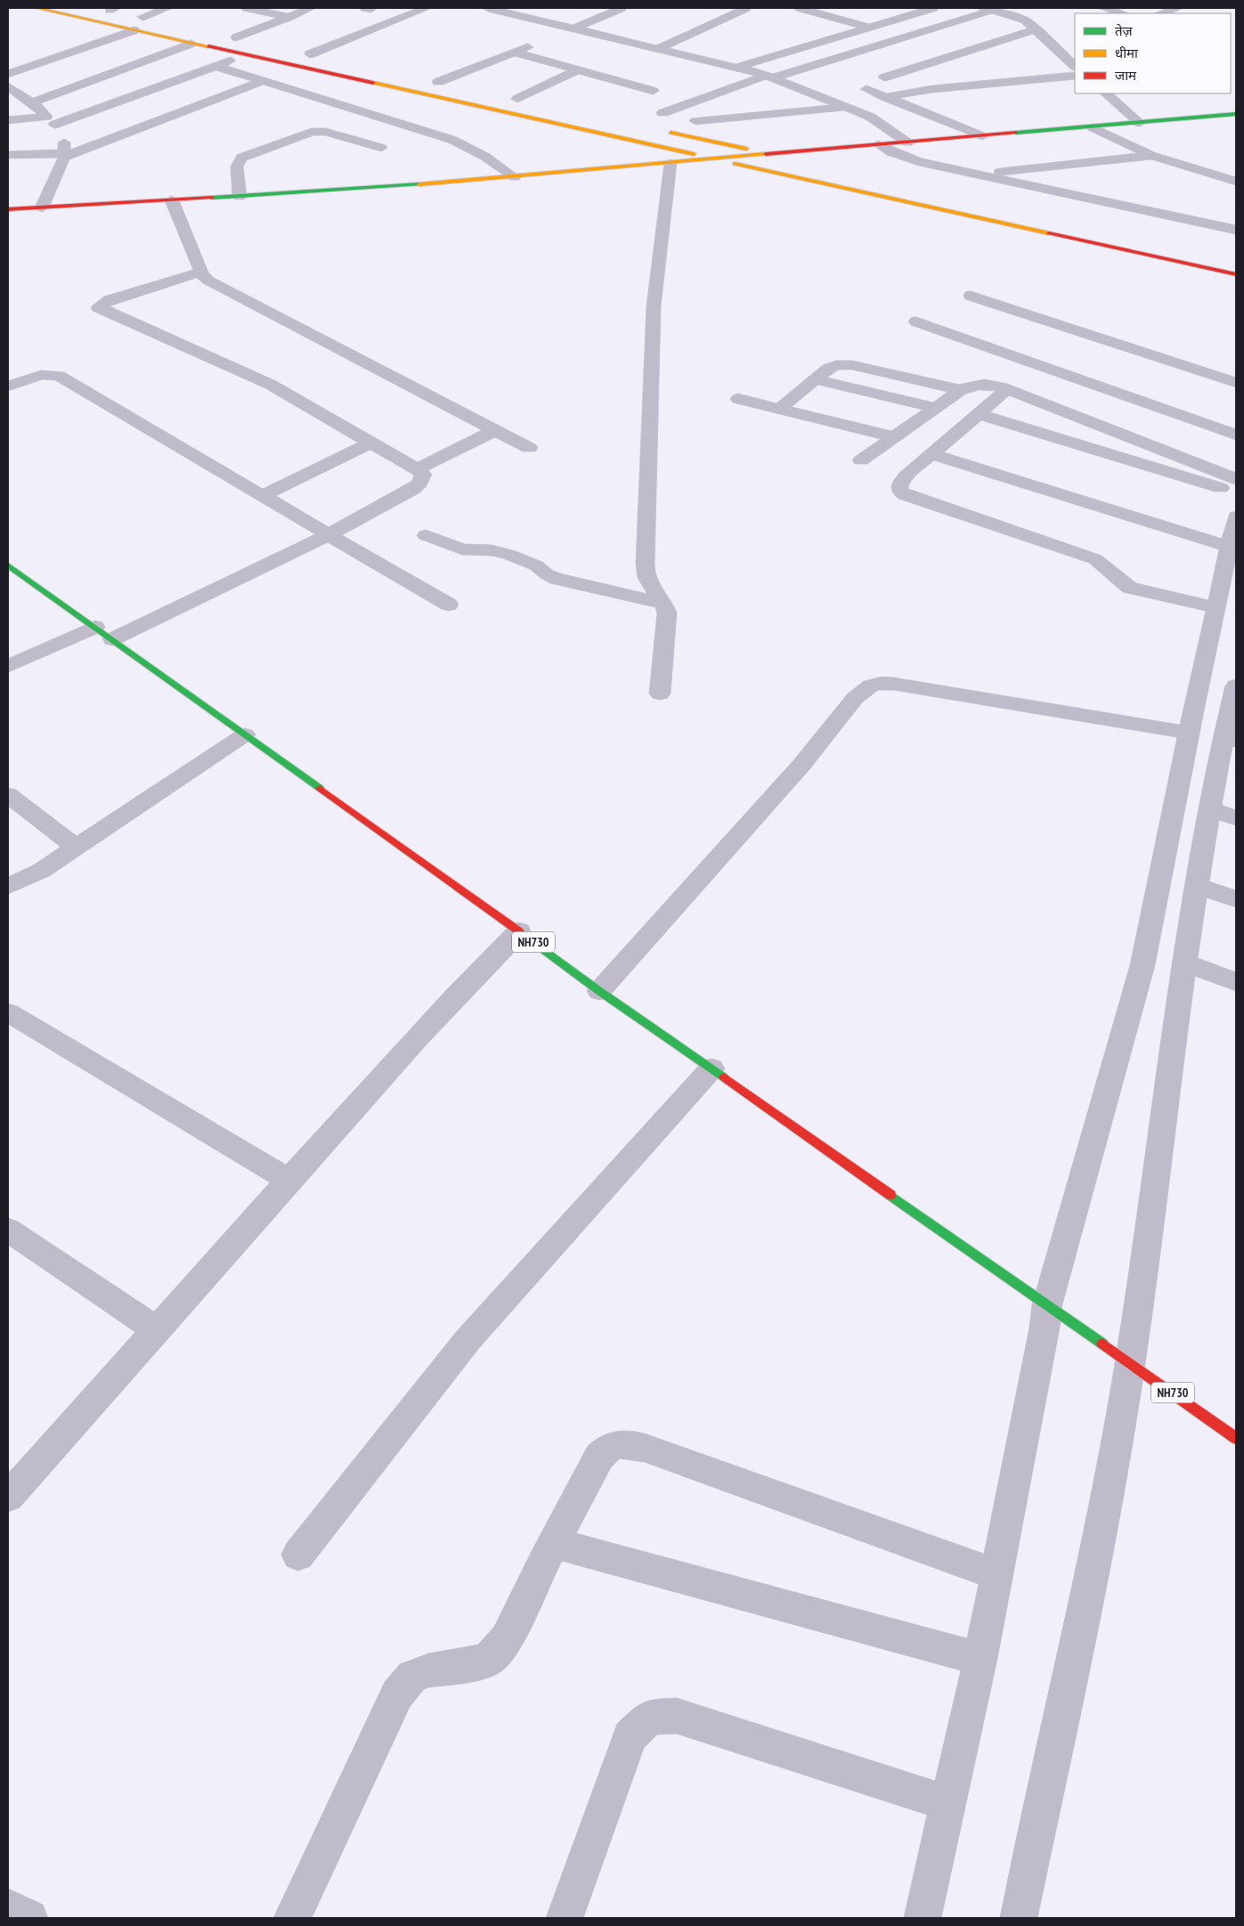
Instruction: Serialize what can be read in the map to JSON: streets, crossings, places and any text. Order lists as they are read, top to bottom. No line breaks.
{"streets":{"main road":["NH730"]},"legend":["तेज़","धीमा","जाम"]}
